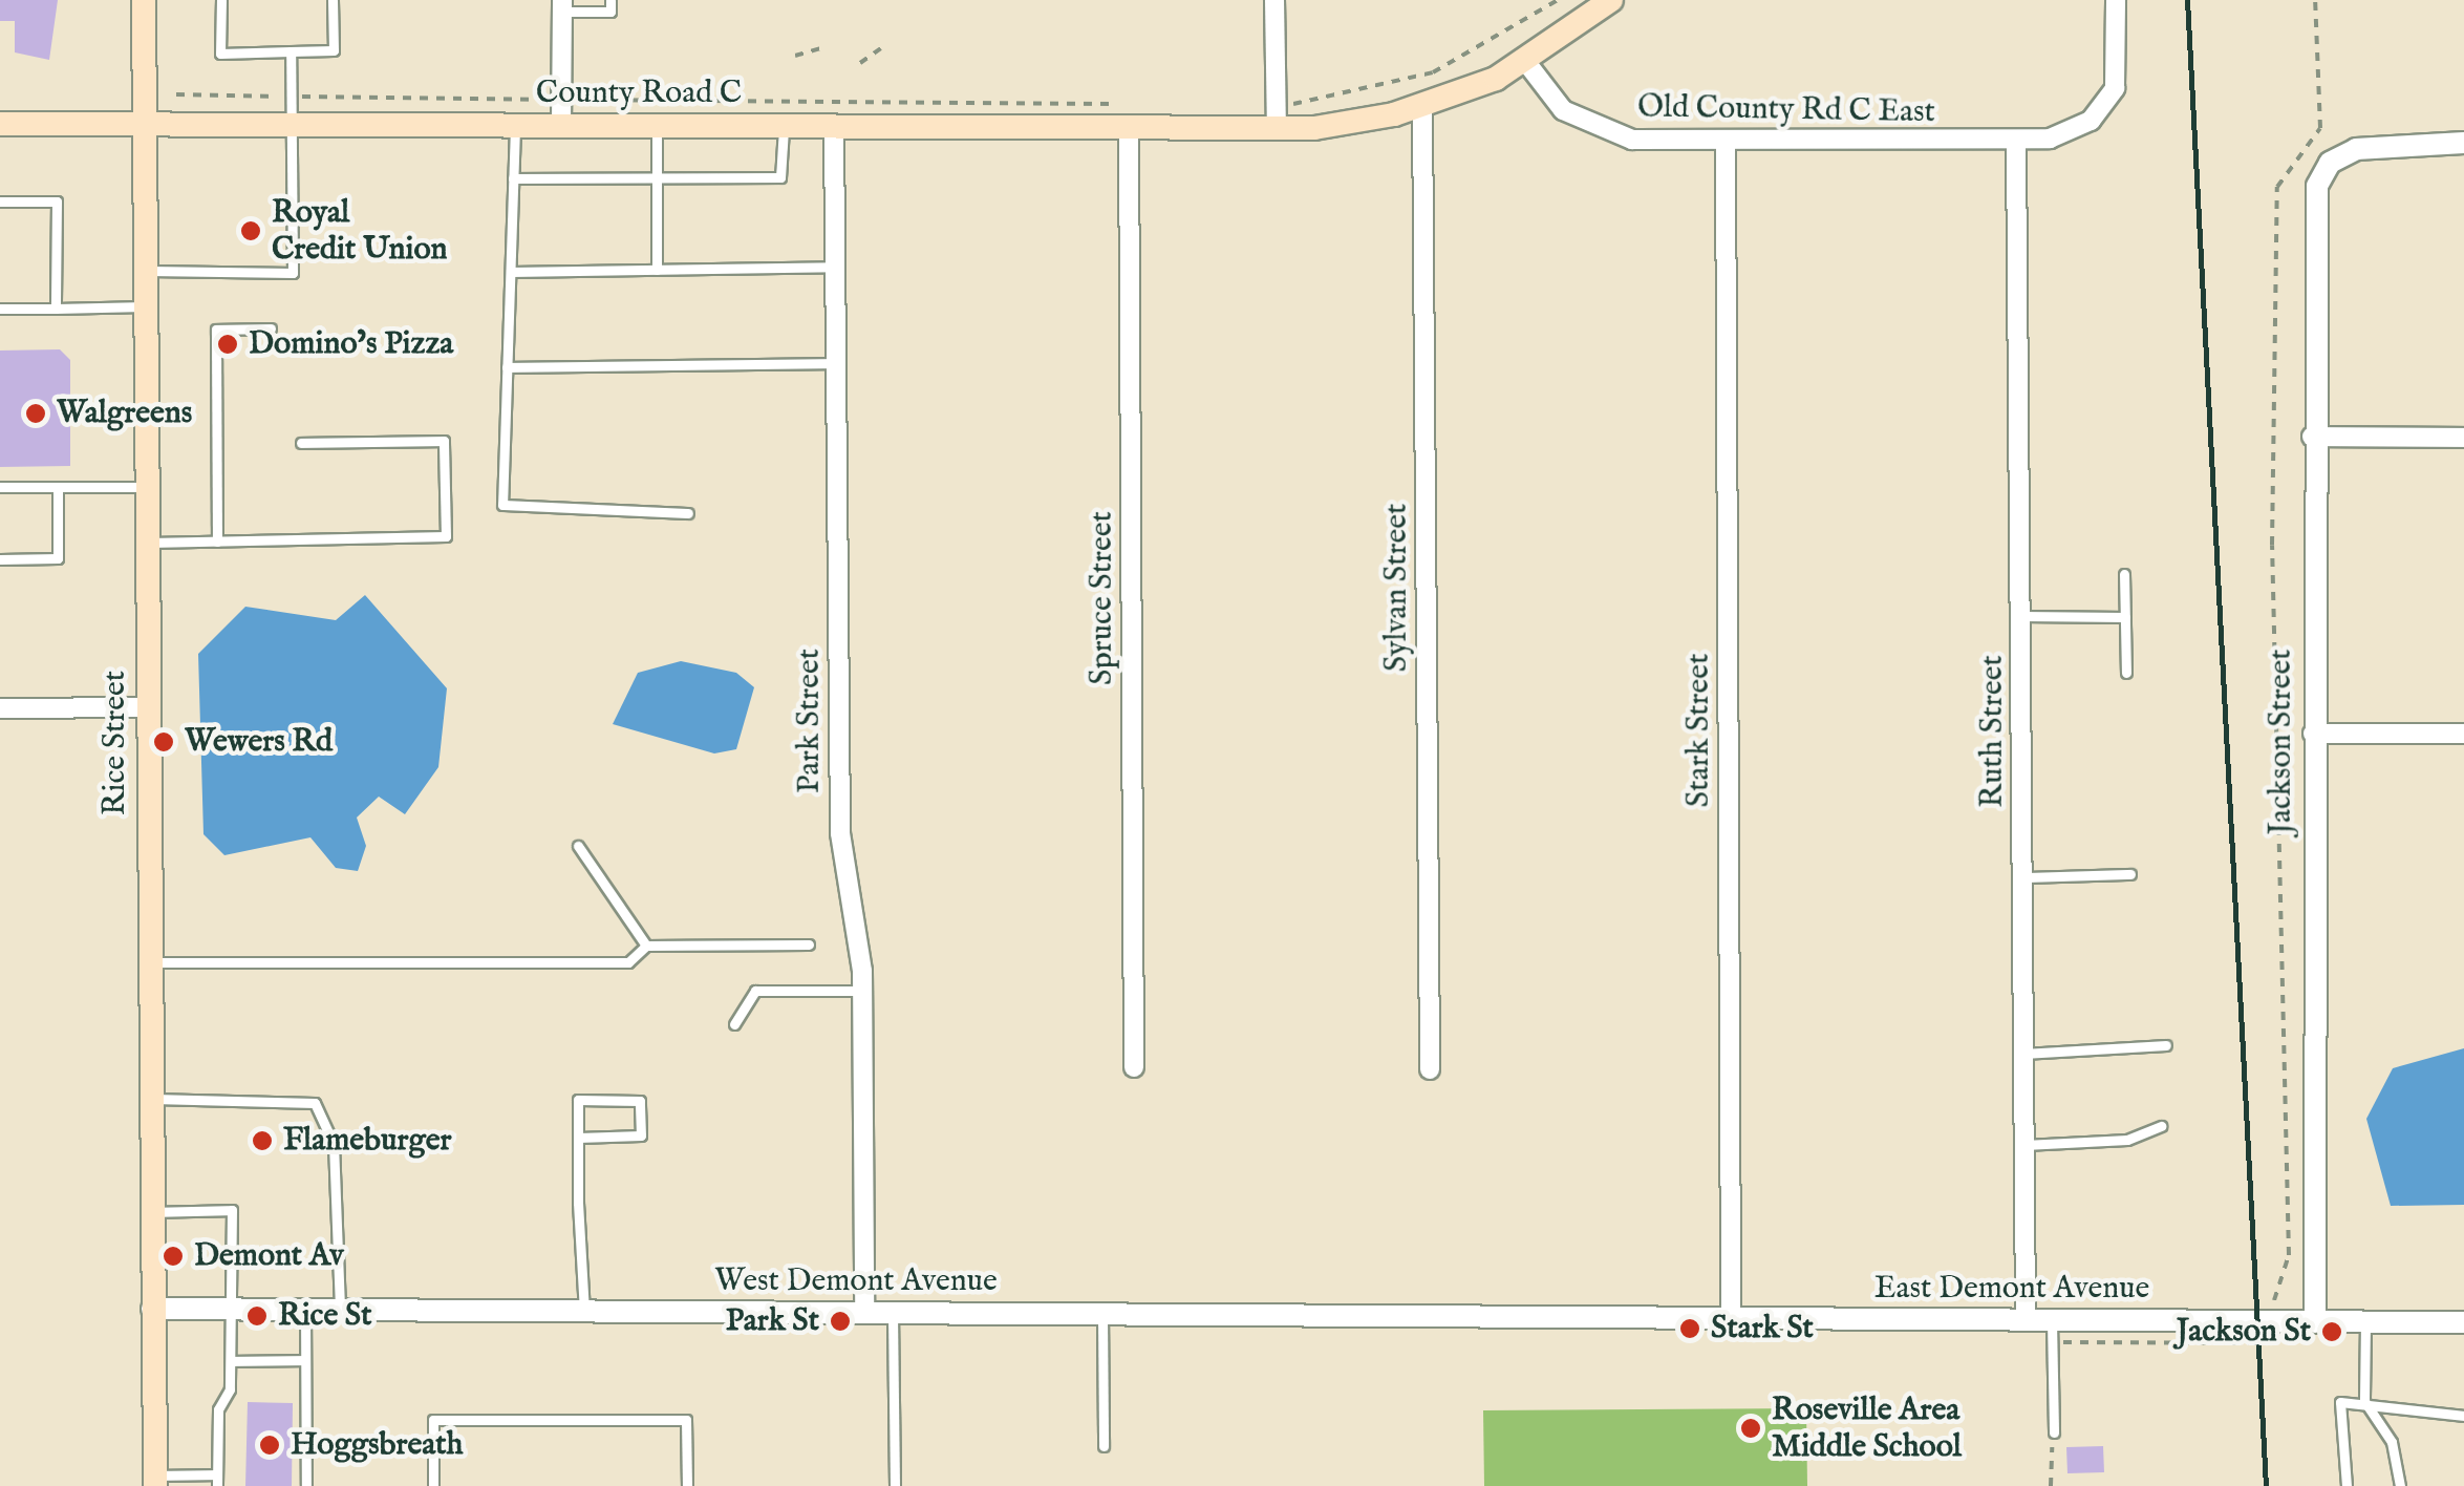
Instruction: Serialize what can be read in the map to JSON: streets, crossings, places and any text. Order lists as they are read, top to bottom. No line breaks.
{"streets":{"main road":["County Road C","Rice Street"],"street":["Old County Rd C East","Sylvan Street","Spruce Street","Park Street","Stark Street","Ruth Street","Jackson Street","West Demont Avenue","East Demont Avenue"]},"crossings":[["County Road C","Old County Rd C East"],["County Road C","Sylvan Street"],["County Road C","Spruce Street"],["County Road C","Park Street"],["County Road C","Rice Street"],["Old County Rd C East","Stark Street"],["Old County Rd C East","Ruth Street"],["Park Street","West Demont Avenue"],["Stark Street","East Demont Avenue"],["Ruth Street","East Demont Avenue"],["Jackson Street","East Demont Avenue"],["Rice Street","West Demont Avenue"],["West Demont Avenue","East Demont Avenue"]],"places":["Royal Credit Union","Domino’s Pizza","Walgreens","Wewers Rd","Flameburger","Demont Av","Rice St","Park St","Stark St","Jackson St","Roseville Area Middle School","Hoggsbreath"]}
